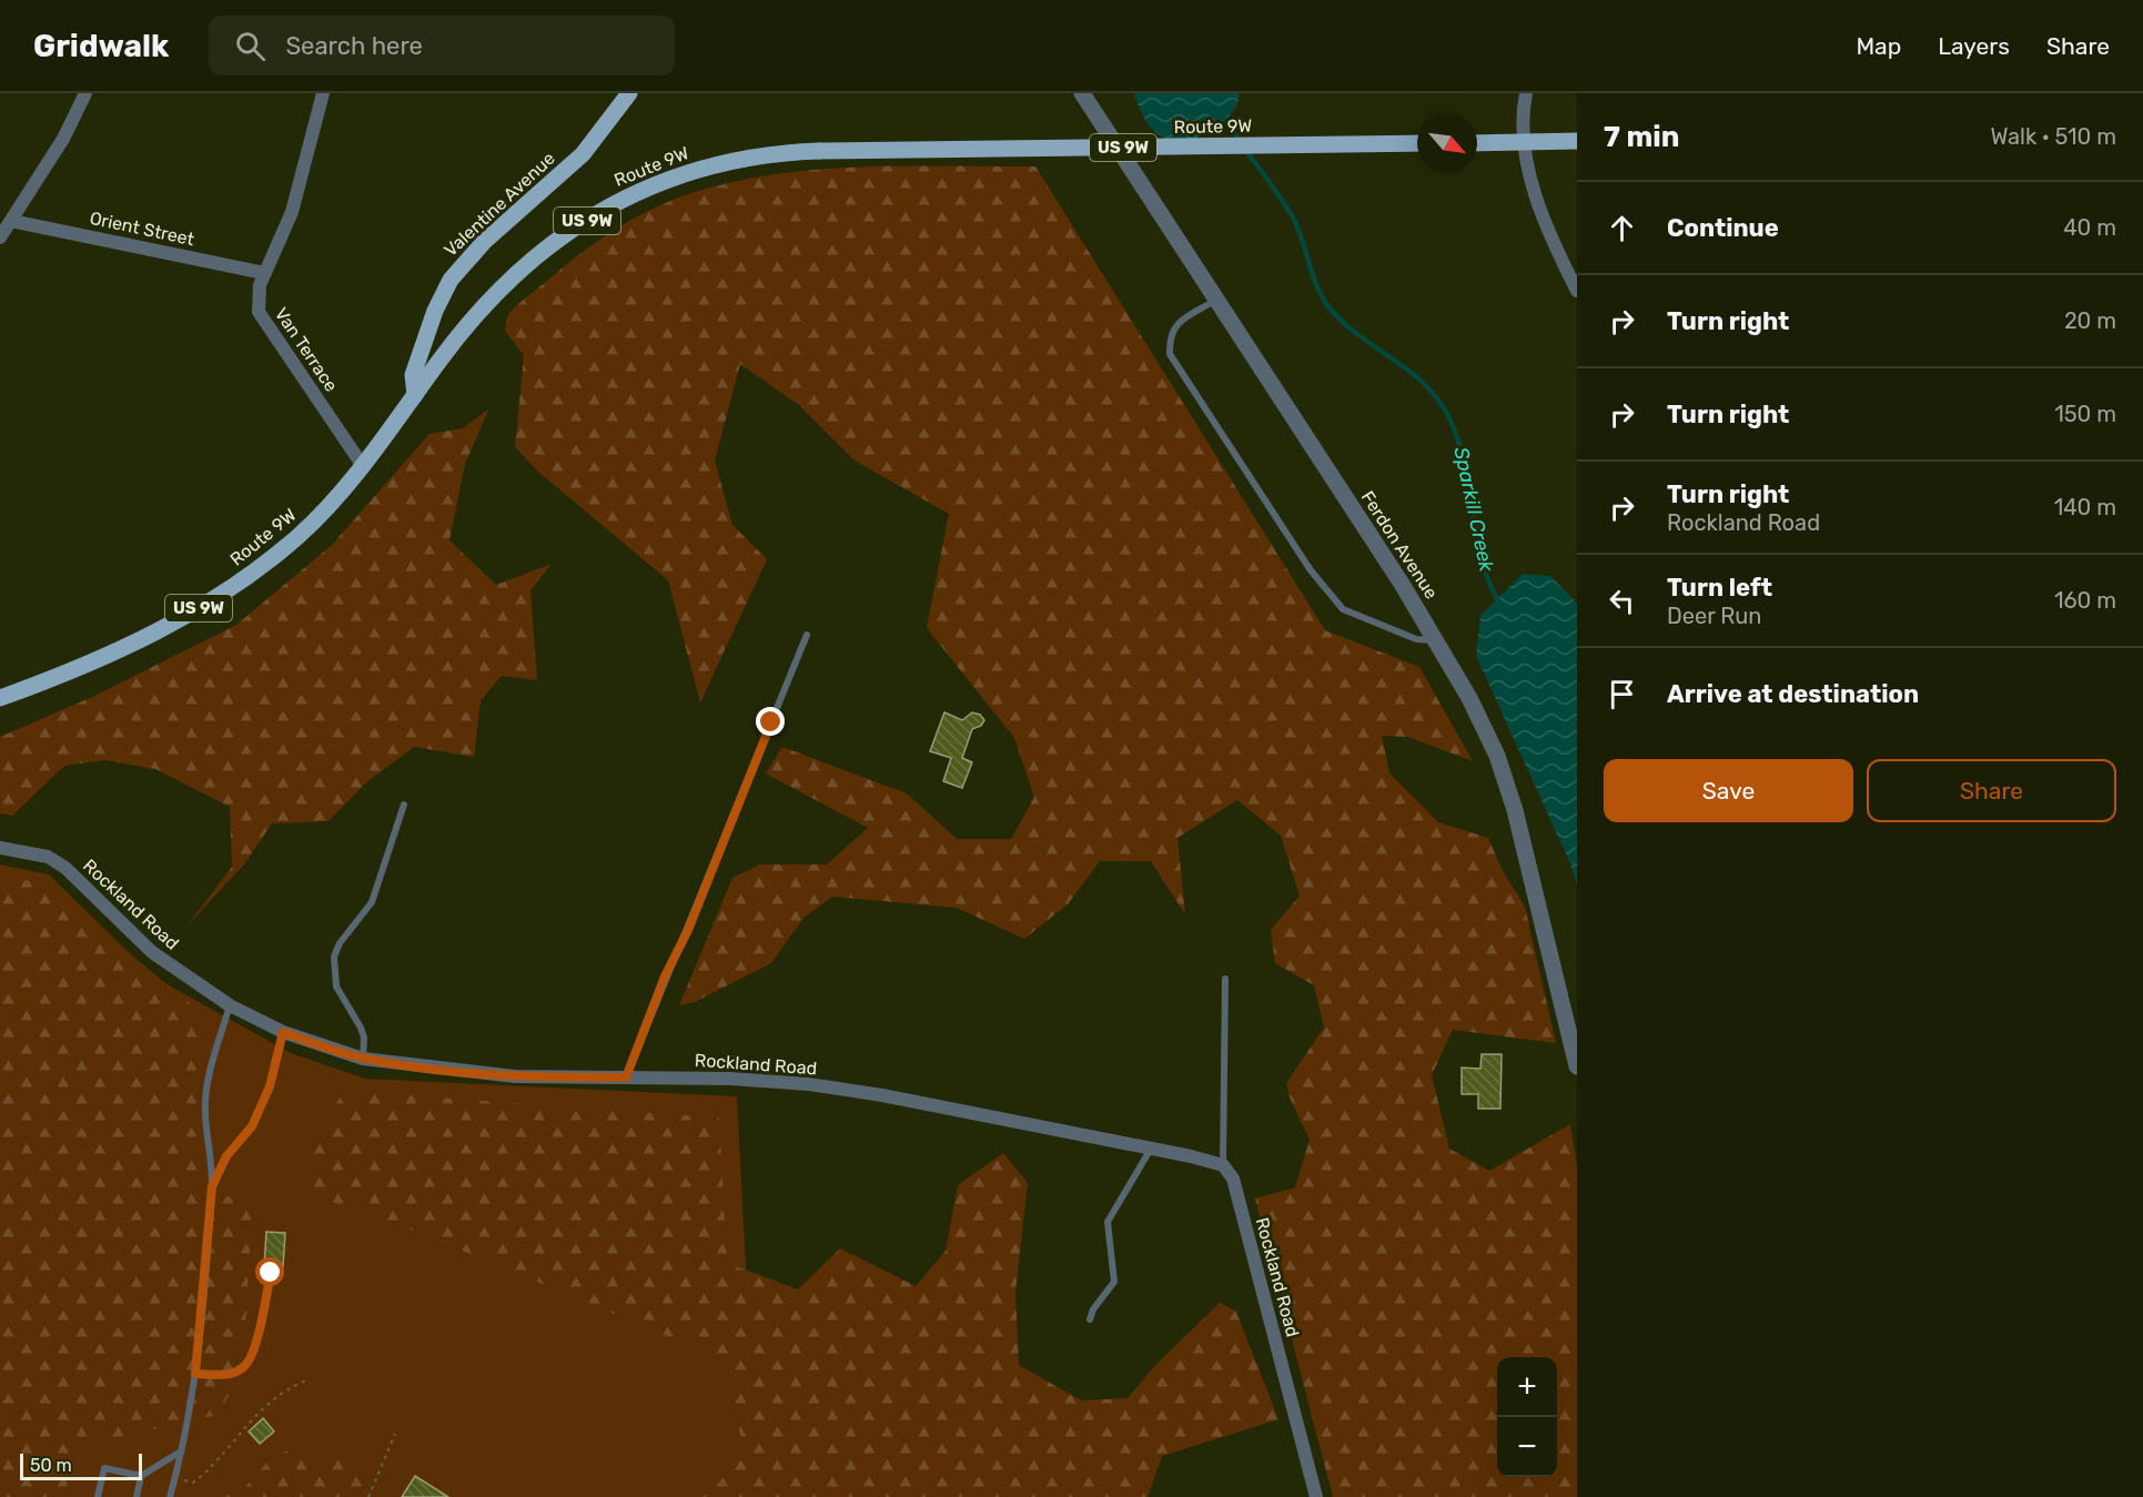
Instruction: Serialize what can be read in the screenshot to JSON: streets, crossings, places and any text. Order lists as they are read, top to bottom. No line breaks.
{"streets":{"main road":["Route 9W","US 9W","Valentine Avenue"],"street":["Orient Street","Van Terrace","Ferdon Avenue","Rockland Road"]},"crossings":[["Route 9W","Valentine Avenue"],["Route 9W","Van Terrace"],["Orient Street","Van Terrace"]],"water":["Sparkill Creek"],"scale_bar":"50 m","north":"bottom right","page":{"header":"Gridwalk","search":"Search here","nav":["Map","Layers","Share"],"heading":["7 min","Walk · 510 m"],"list":[["Continue","40 m"],["Turn right","20 m"],["Turn right","150 m"],["Turn right","Rockland Road","140 m"],["Turn left","Deer Run","160 m"],"Arrive at destination"],"buttons":["Save","Share"],"map_buttons":["+","−"],"scale":"50 m"}}
